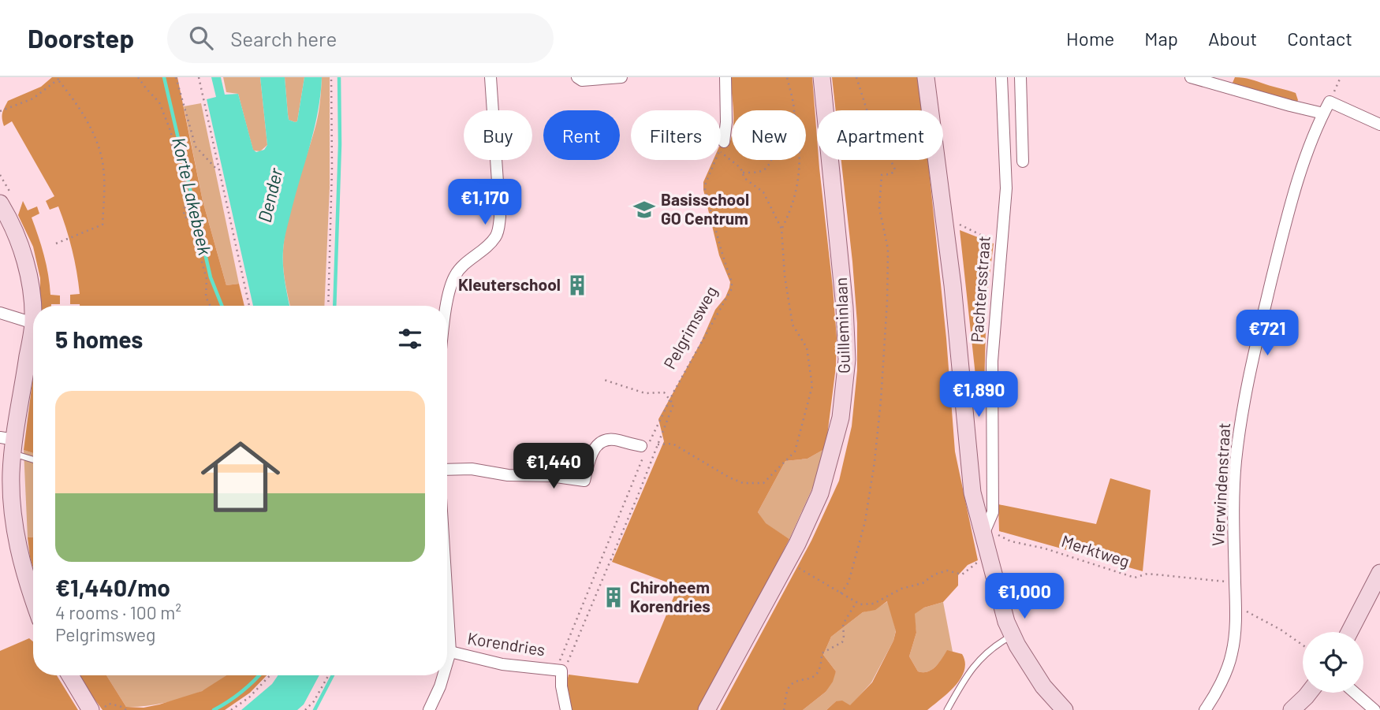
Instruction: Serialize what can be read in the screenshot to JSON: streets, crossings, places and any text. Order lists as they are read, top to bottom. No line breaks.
{"streets":{"main road":["Guilleminlaan"],"street":["Pachtersstraat","Vierwindenstraat","Korendries"],"path":["Pelgrimsweg","Merktweg"]},"crossings":[["Pachtersstraat","Merktweg"],["Pelgrimsweg","Korendries"],["Vierwindenstraat","Merktweg"]],"water":["Dender","Korte Lakebeek"],"places":{"school or university":["Basisschool GO Centrum"],"building":["Kleuterschool","Chiroheem Korendries"]},"page":{"header":"Doorstep","search":"Search here","nav":["Home","Map","About","Contact"],"chip":["Buy","Rent","Filters","New","Apartment"],"price":["€1,170","€721","€1,890","€1,440","€1,000"],"heading":"5 homes","list":[{"name":"€1,440/mo","note":"4 rooms · 100 m² · Pelgrimsweg"}]}}
